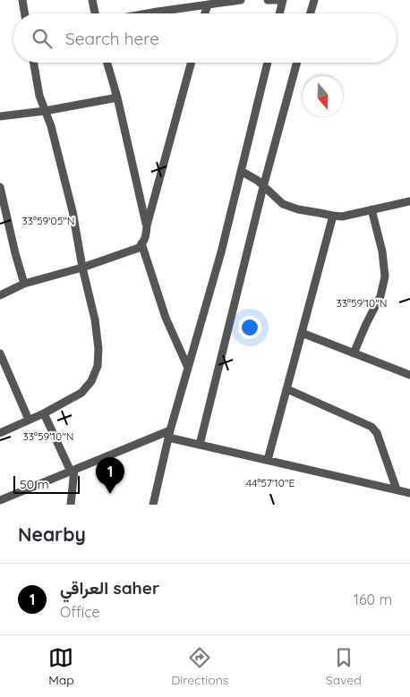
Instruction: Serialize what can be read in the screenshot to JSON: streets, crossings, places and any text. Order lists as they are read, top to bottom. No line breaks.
{"scale_bar":"50 m","north":"bottom","page":{"search":"Search here","pins":"1","scale":"50 m","heading":"Nearby","list":[{"mark":"1","name":"العراقي saher","note":"Office","value":"160 m"}],"nav":["Map","Directions","Saved"]},"coordinates":["33°59'05\"N","33°59'10\"N","44°57'10\"E"]}
